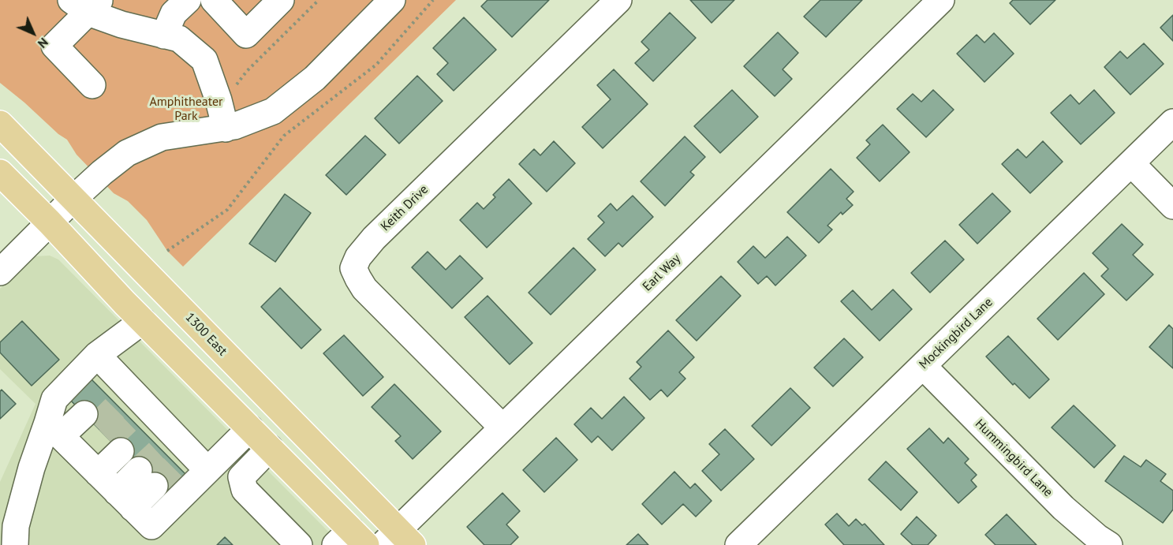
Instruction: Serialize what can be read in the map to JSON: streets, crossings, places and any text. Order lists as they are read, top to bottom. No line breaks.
{"streets":{"main road":["1300 East"],"street":["Keith Drive","Earl Way","Mockingbird Lane","Hummingbird Lane"]},"crossings":[["Keith Drive","Earl Way"],["Earl Way","1300 East"],["Mockingbird Lane","Hummingbird Lane"]],"parks":["Amphitheater Park"],"north":"bottom right"}
